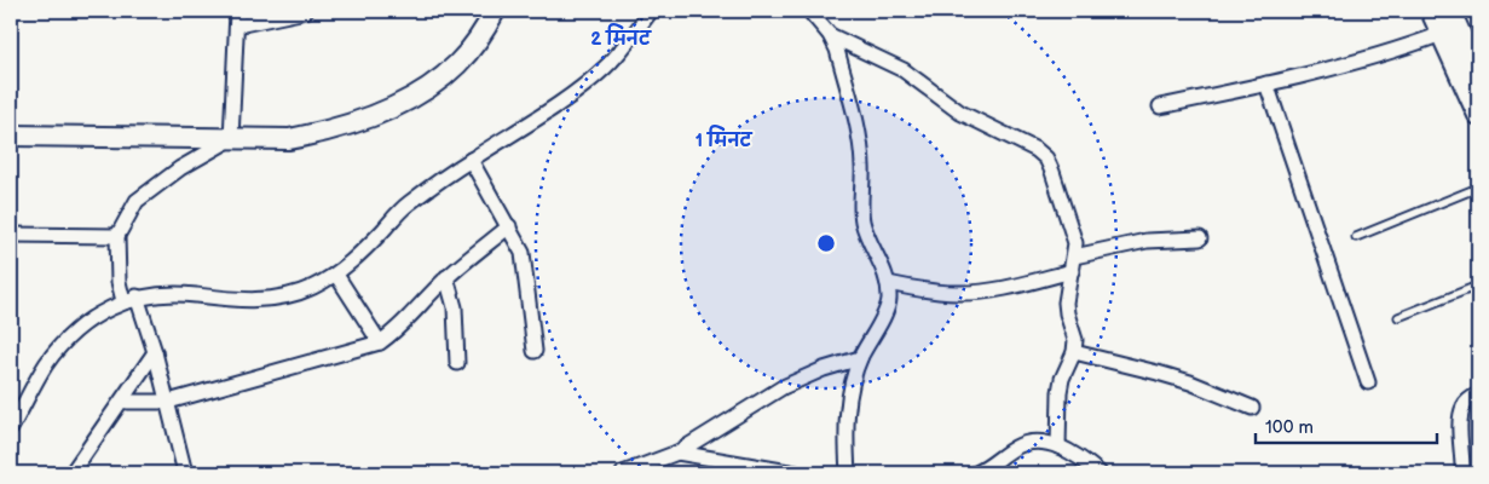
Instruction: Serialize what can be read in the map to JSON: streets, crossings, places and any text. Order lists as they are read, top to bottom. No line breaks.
{"scale_bar":"100 m","rings":["2 मिनट","1 मिनट"]}
